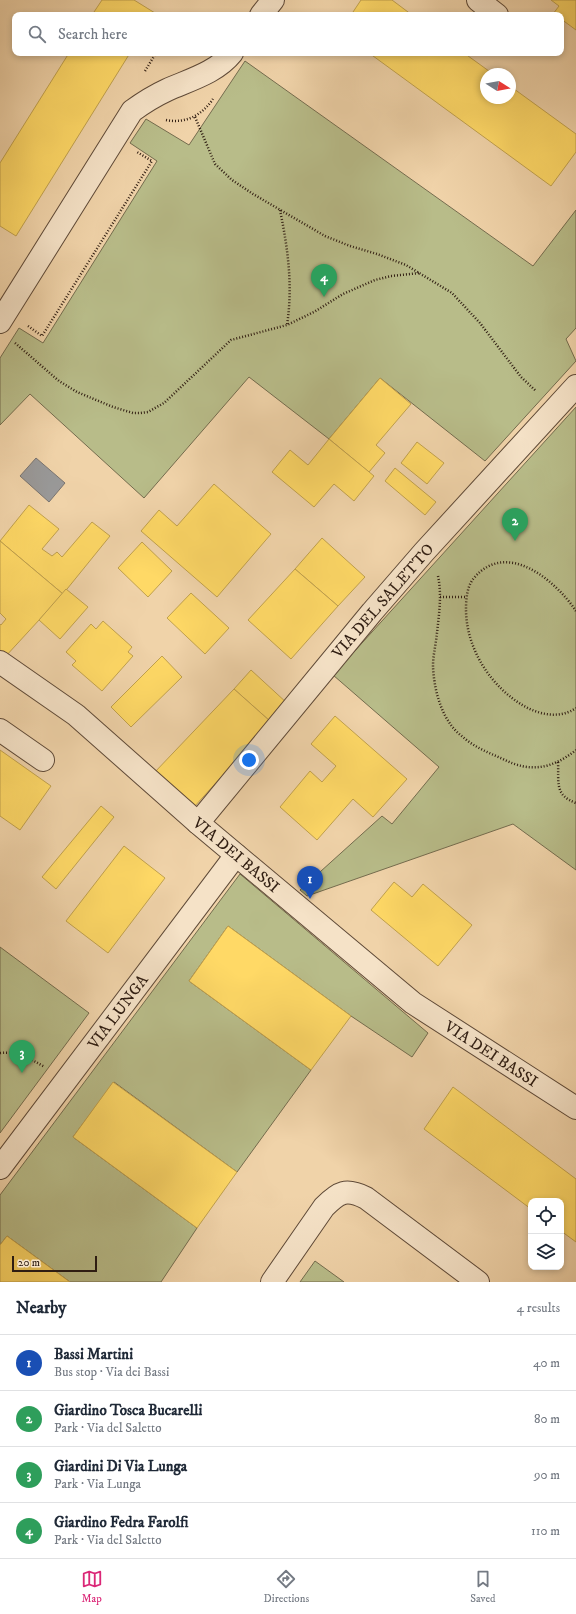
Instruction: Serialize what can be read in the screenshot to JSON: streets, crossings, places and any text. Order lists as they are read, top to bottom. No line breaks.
{"streets":{"street":["VIA DEL SALETTO","VIA DEI BASSI","VIA LUNGA"]},"crossings":[["VIA DEL SALETTO","VIA DEI BASSI"],["VIA DEI BASSI","VIA LUNGA"]],"scale_bar":"20 m","north":"right","page":{"search":"Search here","pins":["4","2","1","3"],"scale":"20 m","heading":["Nearby","4 results"],"list":[{"mark":"1","name":"Bassi Martini","note":"Bus stop · Via dei Bassi","value":"40 m"},{"mark":"2","name":"Giardino Tosca Bucarelli","note":"Park · Via del Saletto","value":"80 m"},{"mark":"3","name":"Giardini Di Via Lunga","note":"Park · Via Lunga","value":"90 m"},{"mark":"4","name":"Giardino Fedra Farolfi","note":"Park · Via del Saletto","value":"110 m"}],"nav":["Map","Directions","Saved"]}}
